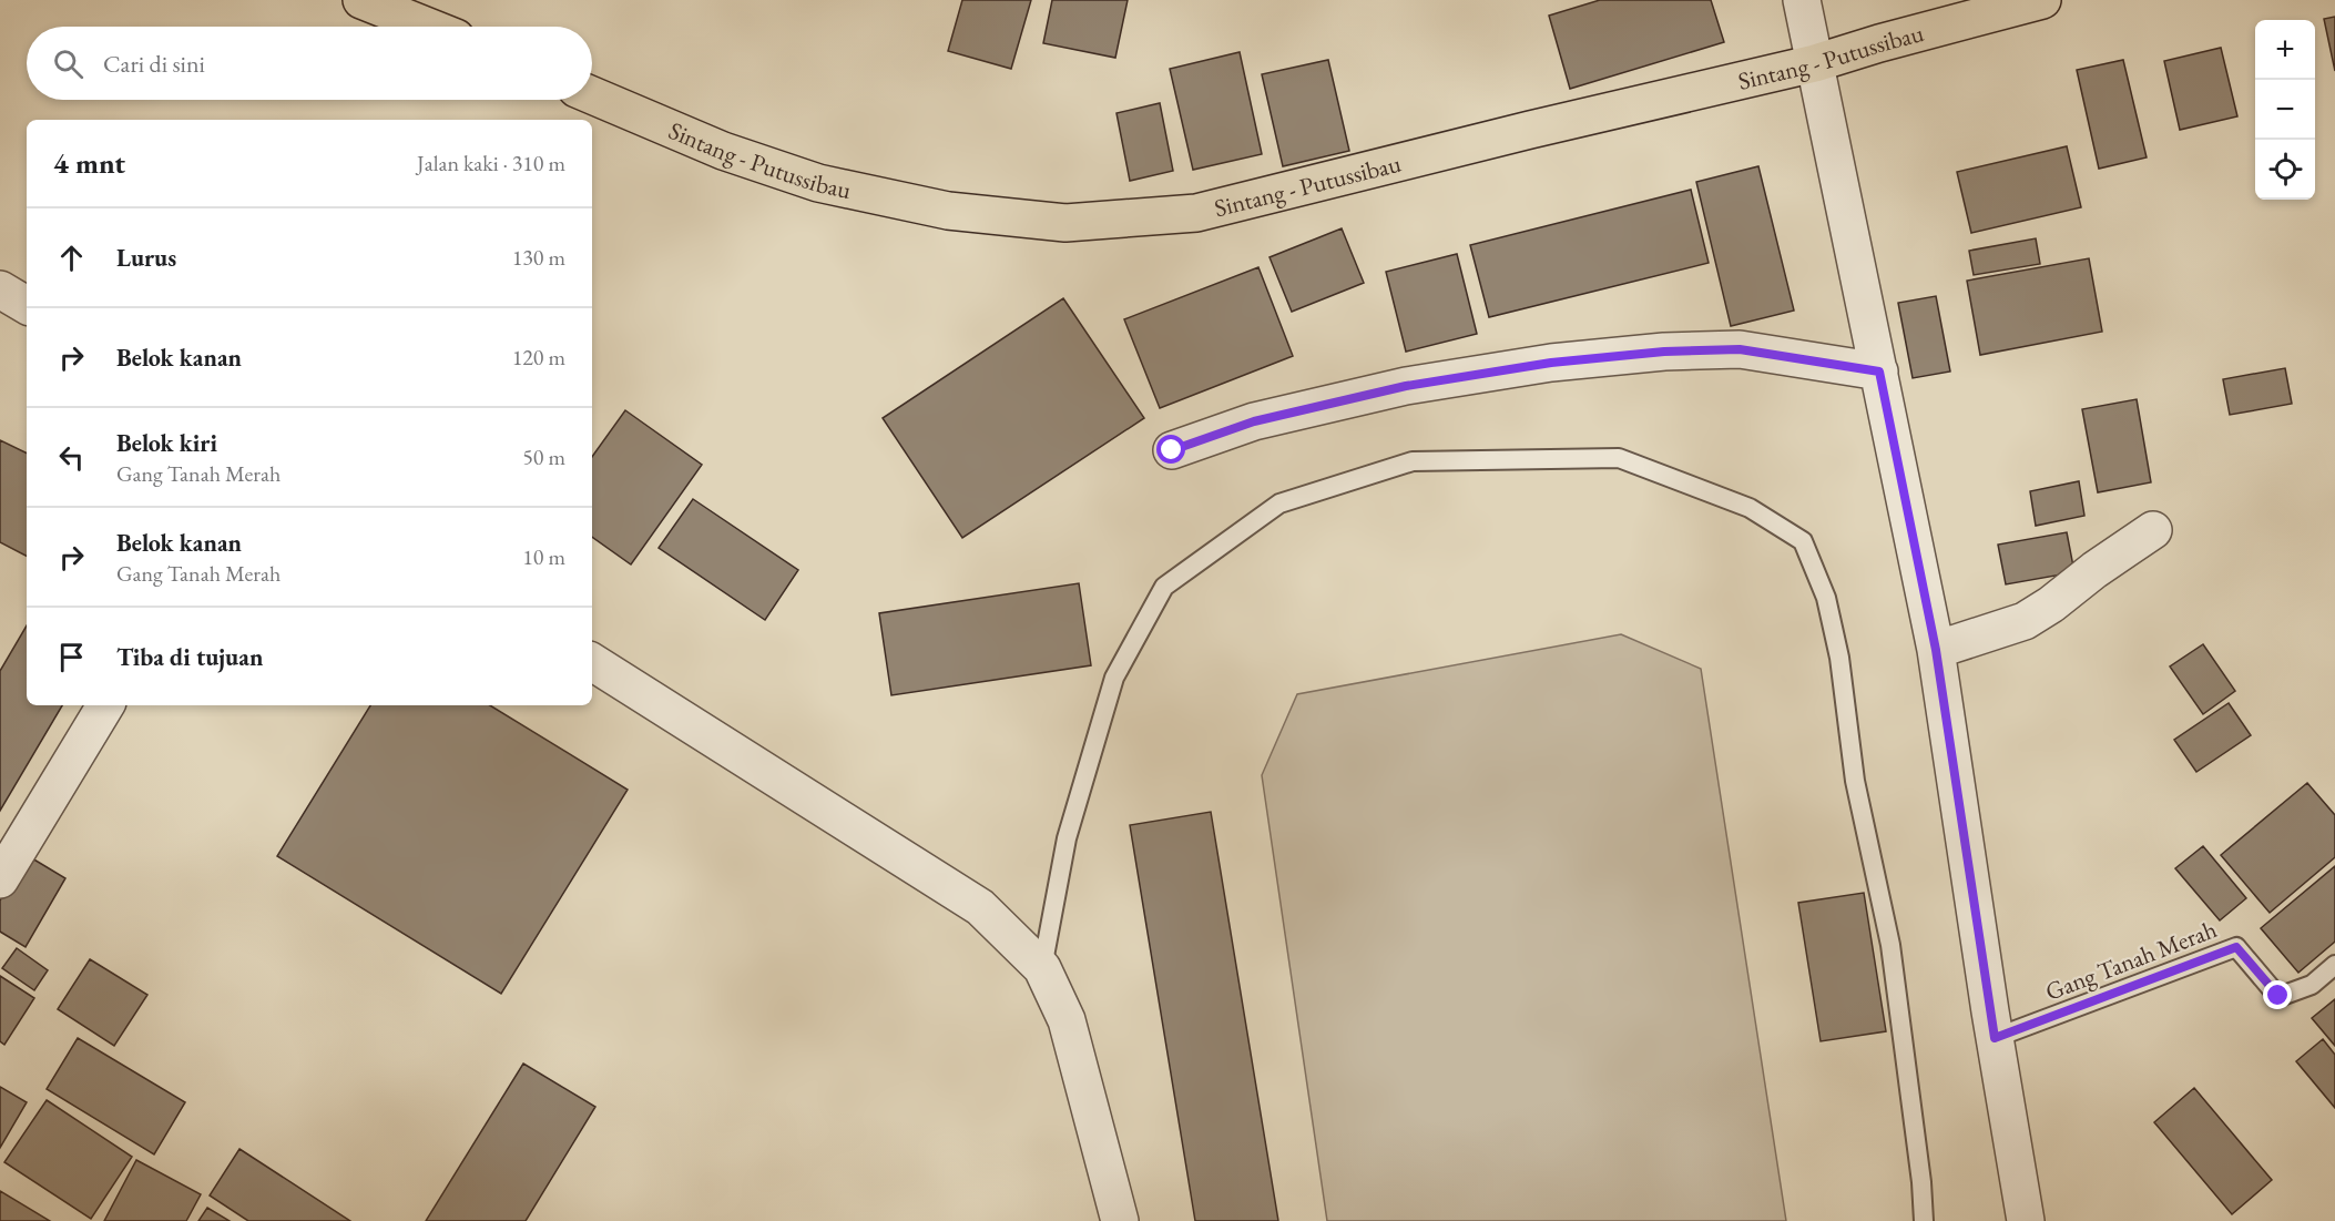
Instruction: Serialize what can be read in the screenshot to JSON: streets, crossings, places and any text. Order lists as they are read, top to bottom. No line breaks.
{"streets":{"highway":["Sintang - Putussibau"],"lane":["Gang Tanah Merah"]},"page":{"map_buttons":["+","−"],"search":"Cari di sini","heading":["4 mnt","Jalan kaki · 310 m"],"list":[["Lurus","130 m"],["Belok kanan","120 m"],["Belok kiri","Gang Tanah Merah","50 m"],["Belok kanan","Gang Tanah Merah","10 m"],"Tiba di tujuan"]}}
